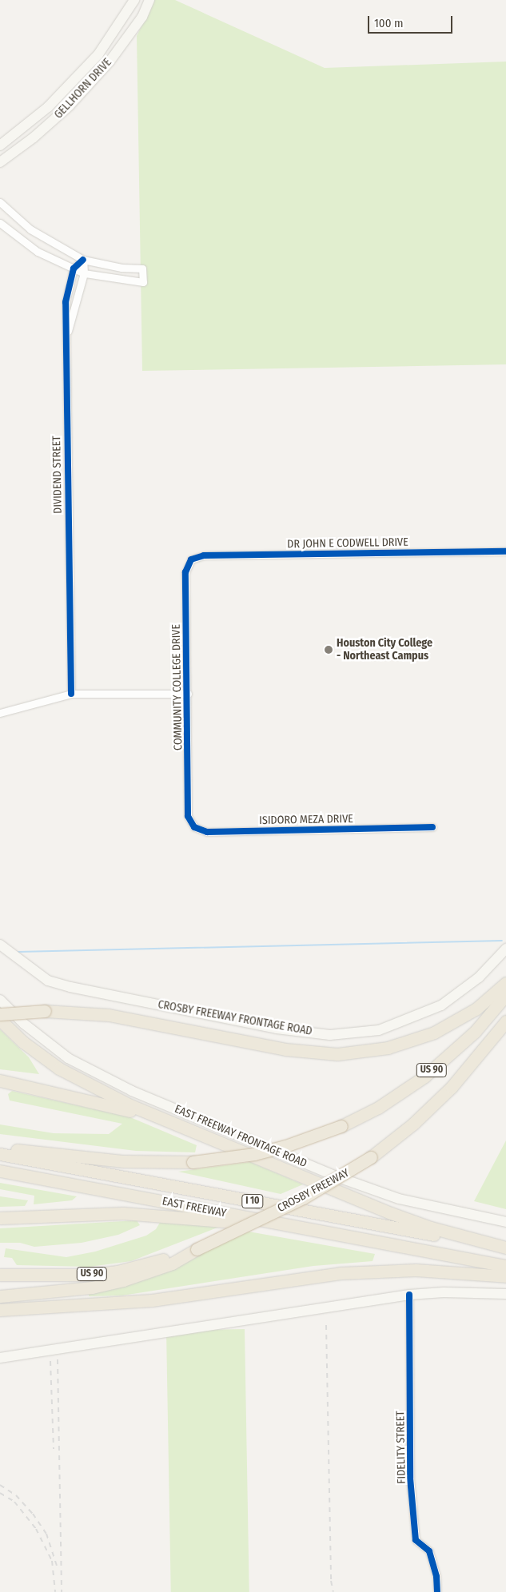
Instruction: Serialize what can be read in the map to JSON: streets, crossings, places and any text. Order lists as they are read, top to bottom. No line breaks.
{"streets":{"highway":["US 90","CROSBY FREEWAY","I 10","EAST FREEWAY"],"main road":["GELLHORN DRIVE","CROSBY FREEWAY FRONTAGE ROAD","EAST FREEWAY FRONTAGE ROAD"],"street":["DIVIDEND STREET","DR JOHN E CODWELL DRIVE","COMMUNITY COLLEGE DRIVE","ISIDORO MEZA DRIVE","FIDELITY STREET"]},"crossings":[["DR JOHN E CODWELL DRIVE","COMMUNITY COLLEGE DRIVE"],["COMMUNITY COLLEGE DRIVE","ISIDORO MEZA DRIVE"]],"places":["Houston City College - Northeast Campus"],"scale_bar":"100 m"}
